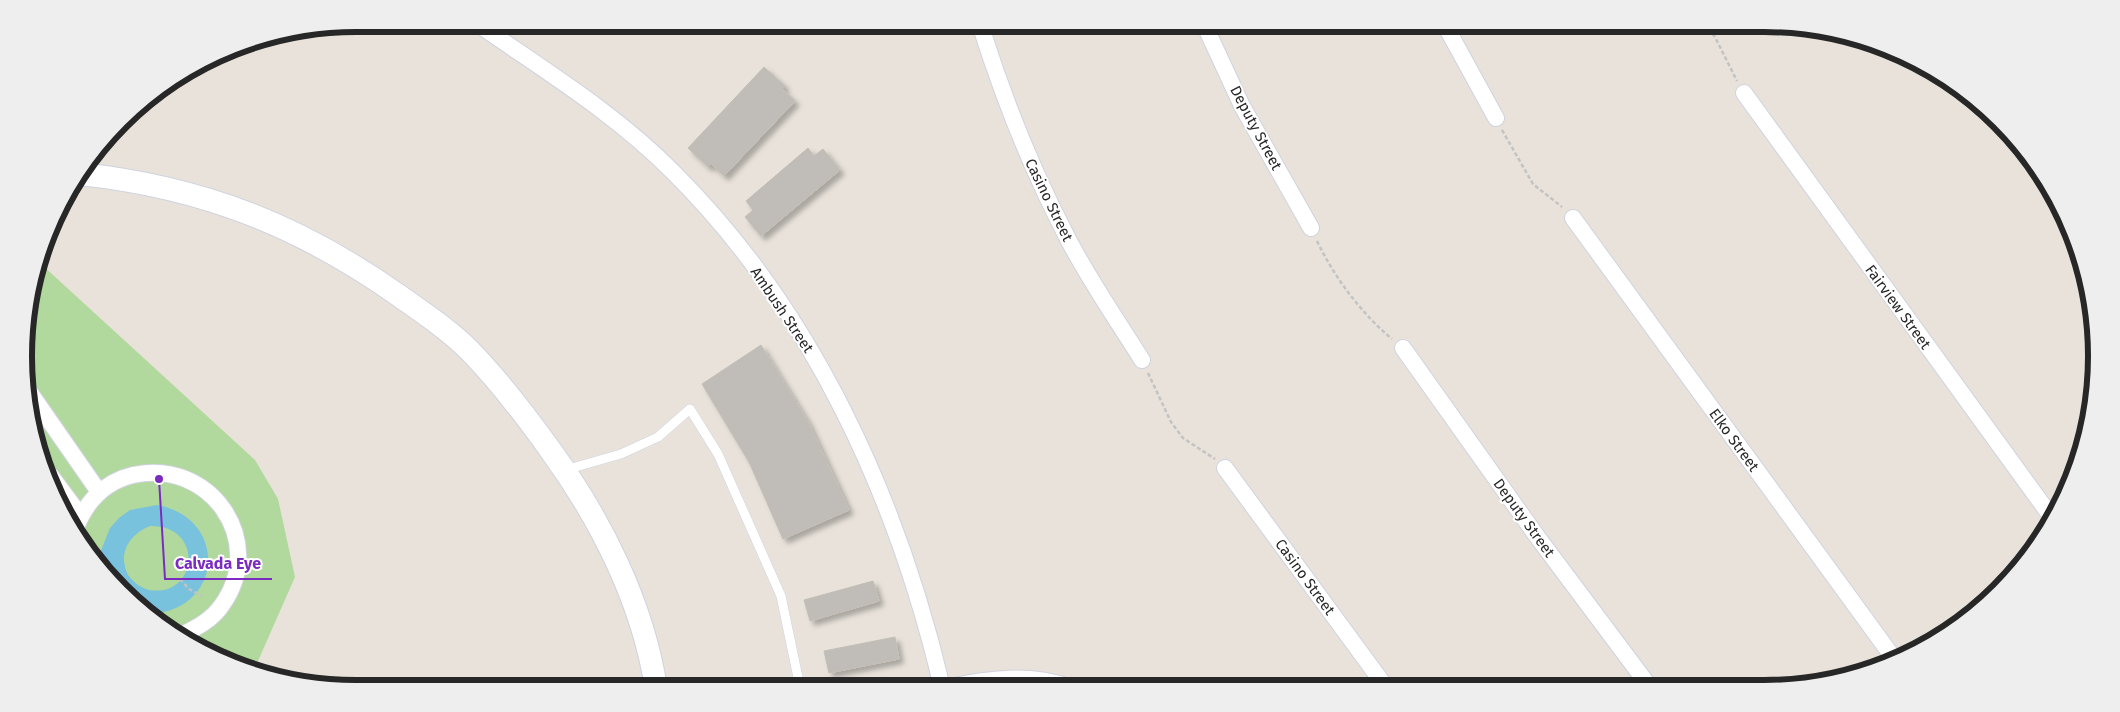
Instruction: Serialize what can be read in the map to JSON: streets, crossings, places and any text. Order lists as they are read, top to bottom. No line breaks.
{"streets":{"street":["Deputy Street","Casino Street","Fairview Street","Ambush Street","Elko Street"]},"places":["Calvada Eye"]}
